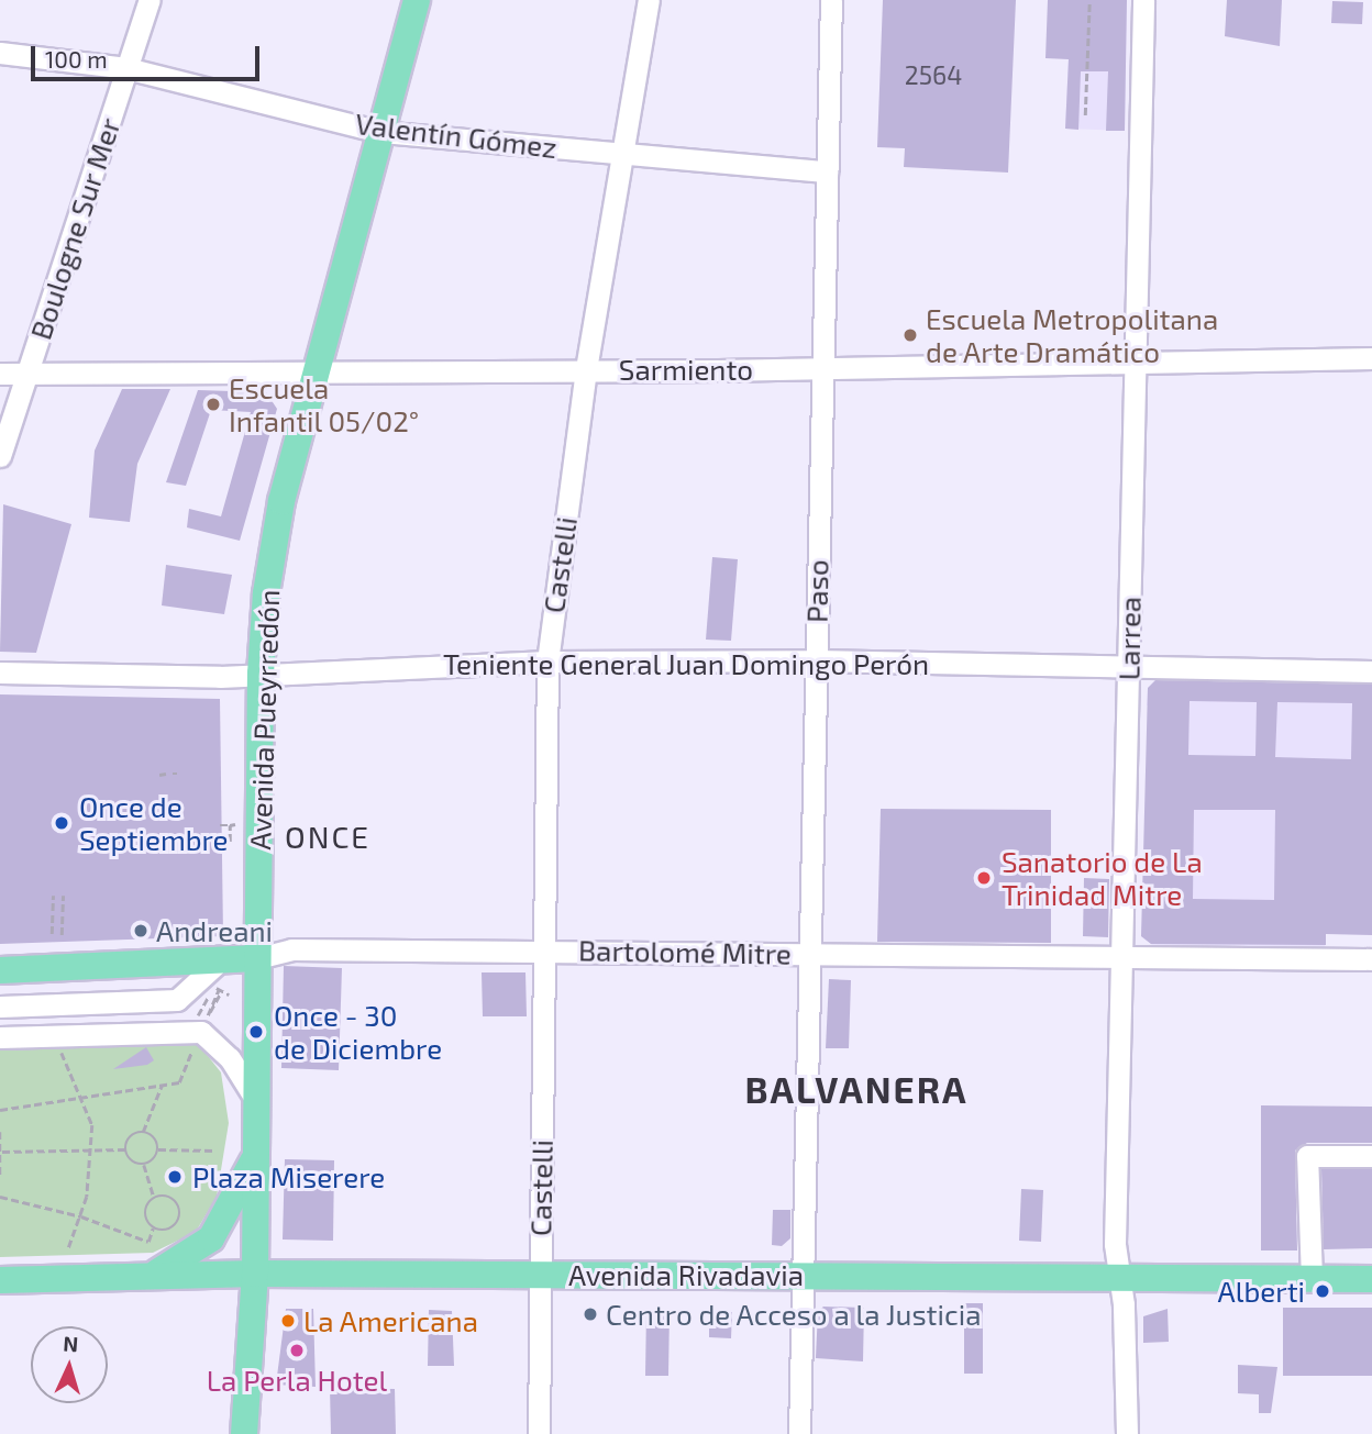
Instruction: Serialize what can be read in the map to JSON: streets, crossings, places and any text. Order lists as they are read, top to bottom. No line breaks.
{"streets":{"main road":["Avenida Pueyrredón","Bartolomé Mitre","Avenida Rivadavia"],"street":["Valentín Gómez","Boulogne Sur Mer","Sarmiento","Castelli","Paso","Larrea","Teniente General Juan Domingo Perón"]},"crossings":[["Valentín Gómez","Boulogne Sur Mer"],["Valentín Gómez","Castelli"],["Valentín Gómez","Paso"],["Valentín Gómez","Avenida Pueyrredón"],["Boulogne Sur Mer","Sarmiento"],["Sarmiento","Castelli"],["Sarmiento","Paso"],["Sarmiento","Larrea"],["Sarmiento","Avenida Pueyrredón"],["Castelli","Teniente General Juan Domingo Perón"],["Castelli","Bartolomé Mitre"],["Castelli","Avenida Rivadavia"],["Paso","Teniente General Juan Domingo Perón"],["Paso","Bartolomé Mitre"],["Paso","Avenida Rivadavia"],["Larrea","Teniente General Juan Domingo Perón"],["Larrea","Bartolomé Mitre"],["Larrea","Avenida Rivadavia"],["Teniente General Juan Domingo Perón","Avenida Pueyrredón"],["Avenida Pueyrredón","Bartolomé Mitre"],["Avenida Pueyrredón","Avenida Rivadavia"]],"districts":["ONCE","BALVANERA"],"places":["Escuela Metropolitana de Arte Dramático","Escuela Infantil 05/02°","Once de Septiembre","Sanatorio de La Trinidad Mitre","Andreani","Once - 30 de Diciembre","Plaza Miserere","Alberti","Centro de Acceso a la Justicia","La Americana","La Perla Hotel"],"house_numbers":["2564"],"scale_bar":"100 m","north":"top"}
